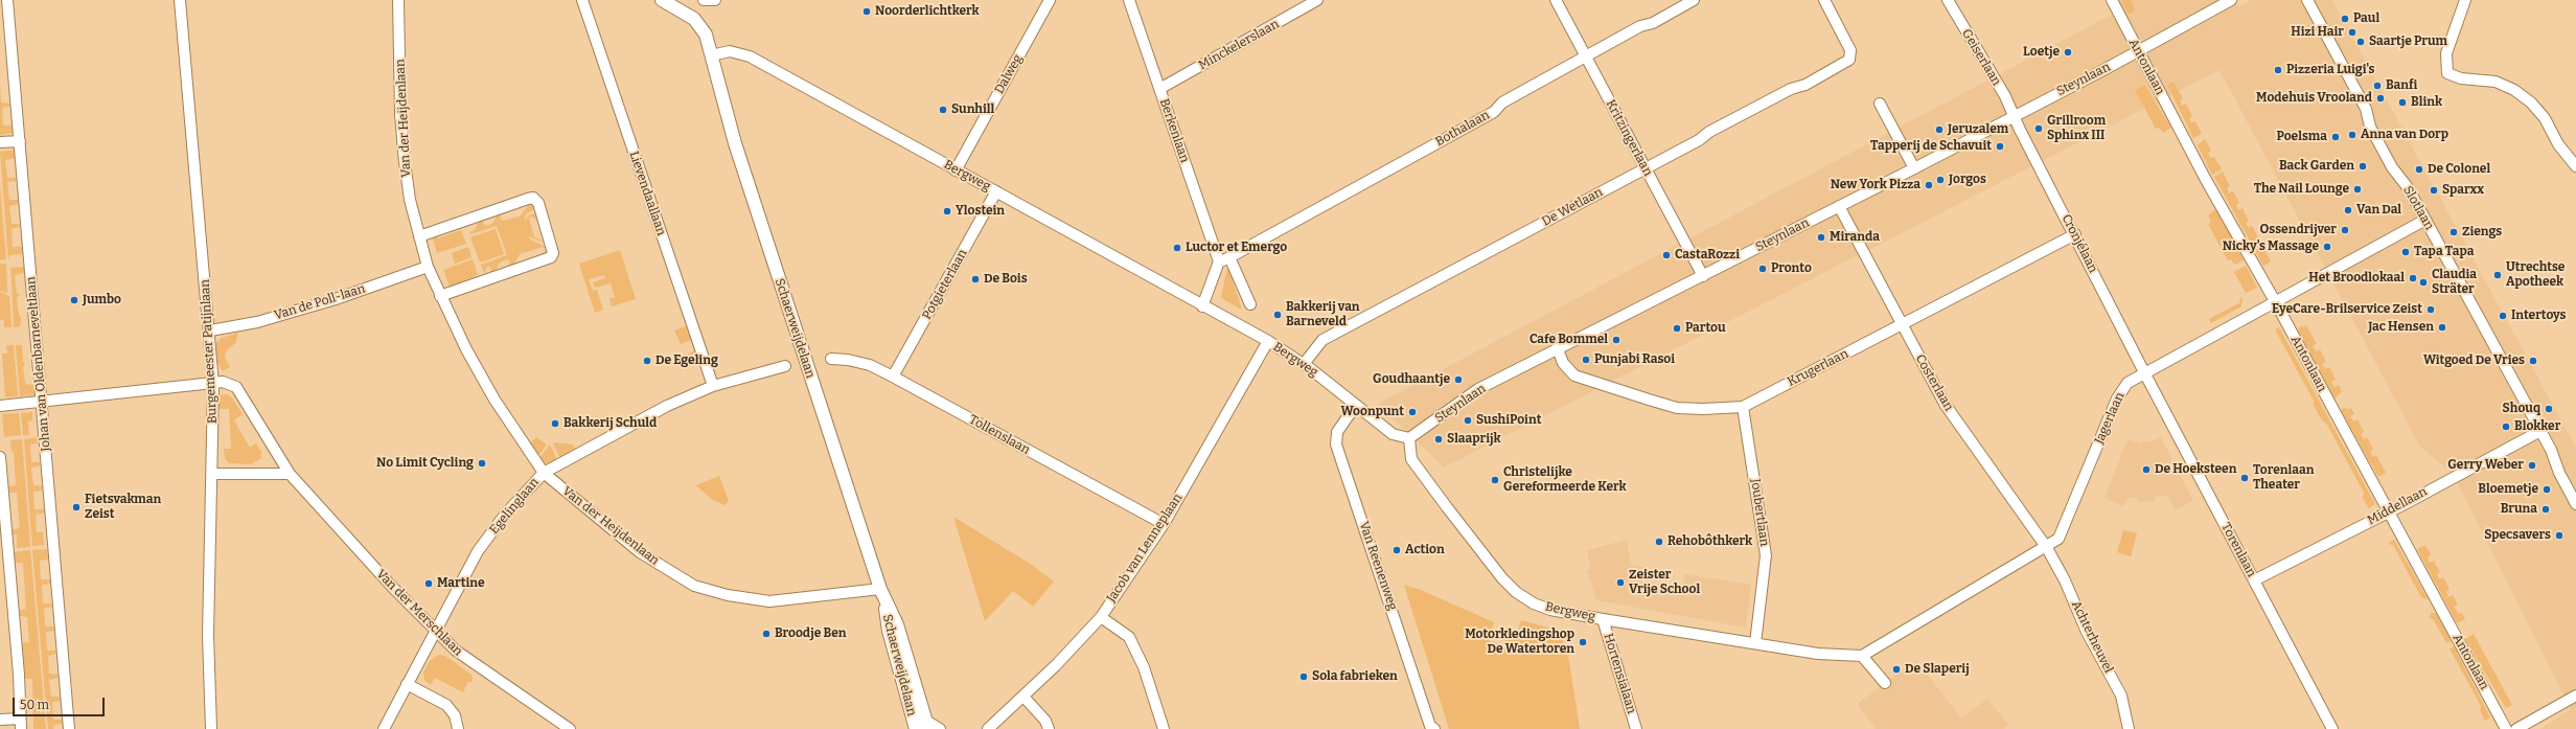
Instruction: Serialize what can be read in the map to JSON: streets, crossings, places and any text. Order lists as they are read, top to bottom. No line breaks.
{"streets":{"street":["Minckelerslaan","Geiserlaan","Antonlaan","Dalweg","Steynlaan","Van der Heijdenlaan","Bothalaan","Berkenlaan","Kritzingerlaan","Bergweg","Lievendaallaan","De Wetlaan","Slotlaan","Cronjélaan","Potgieterlaan","Van de Poll-laan","Schaerweijdelaan","Burgemeester Patijnlaan","Johan van Oldenbarneveltlaan","Krugerlaan","Costerlaan","Jagerlaan","Tollenslaan","Egelinglaan","Middellaan","Joubertlaan","Jacob van Lenneplaan","Torenlaan","Van Reenenweg","Van der Merschlaan","Achterheuvel","Hortensialaan"]},"crossings":[["Minckelerslaan","Berkenlaan"],["Geiserlaan","Steynlaan"],["Geiserlaan","Cronjélaan"],["Antonlaan","Steynlaan"],["Antonlaan","Jagerlaan"],["Antonlaan","Middellaan"],["Dalweg","Bergweg"],["Steynlaan","Kritzingerlaan"],["Steynlaan","Bergweg"],["Steynlaan","Cronjélaan"],["Steynlaan","Krugerlaan"],["Steynlaan","Costerlaan"],["Van der Heijdenlaan","Van de Poll-laan"],["Van der Heijdenlaan","Schaerweijdelaan"],["Van der Heijdenlaan","Egelinglaan"],["Bothalaan","Kritzingerlaan"],["Kritzingerlaan","De Wetlaan"],["Bergweg","De Wetlaan"],["Bergweg","Potgieterlaan"],["Bergweg","Schaerweijdelaan"],["Bergweg","Jagerlaan"],["Bergweg","Joubertlaan"],["Bergweg","Jacob van Lenneplaan"],["Bergweg","Van Reenenweg"],["Bergweg","Hortensialaan"],["Lievendaallaan","Egelinglaan"],["Slotlaan","Jagerlaan"],["Slotlaan","Middellaan"],["Cronjélaan","Krugerlaan"],["Cronjélaan","Jagerlaan"],["Cronjélaan","Torenlaan"],["Potgieterlaan","Tollenslaan"],["Van de Poll-laan","Burgemeester Patijnlaan"],["Burgemeester Patijnlaan","Van der Merschlaan"],["Krugerlaan","Costerlaan"],["Krugerlaan","Joubertlaan"],["Costerlaan","Jagerlaan"],["Costerlaan","Achterheuvel"],["Jagerlaan","Torenlaan"],["Jagerlaan","Achterheuvel"],["Tollenslaan","Jacob van Lenneplaan"],["Egelinglaan","Van der Merschlaan"],["Middellaan","Torenlaan"]],"places":["Noorderlichtkerk","Paul","Hizi Hair","Saartje Prum","Loetje","Pizzeria Luigi's","Banfi","Modehuis Vrooland","Blink","Sunhill","Grillroom Sphinx III","Jeruzalem","Anna van Dorp","Poelsma","Tapperij de Schavuit","Back Garden","De Colonel","Jorgos","New York Pizza","The Nail Lounge","Sparxx","Van Dal","Ylostein","Ossendrijver","Ziengs","Miranda","Nicky's Massage","Luctor et Emergo","Tapa Tapa","CastaRozzi","Pronto","Utrechtse Apotheek","Het Broodlokaal","De Bois","Claudia Sträter","Jumbo","EyeCare-Brilservice Zeist","Bakkerij van Barneveld","Intertoys","Jac Hensen","Partou","Cafe Bommel","Punjabi Rasoi","De Egeling","Witgoed De Vries","Goudhaantje","Shouq","Woonpunt","SushiPoint","Bakkerij Schuld","Blokker","Slaaprijk","No Limit Cycling","Gerry Weber","De Hoeksteen","Torenlaan Theater","Christelijke Gereformeerde Kerk","Bloemetje","Fietsvakman Zeist","Bruna","Specsavers","Rehobôthkerk","Action","Zeister Vrije School","Martine","Broodje Ben","Motorkledingshop De Watertoren","De Slaperij","Sola fabrieken"],"scale_bar":"50 m"}
